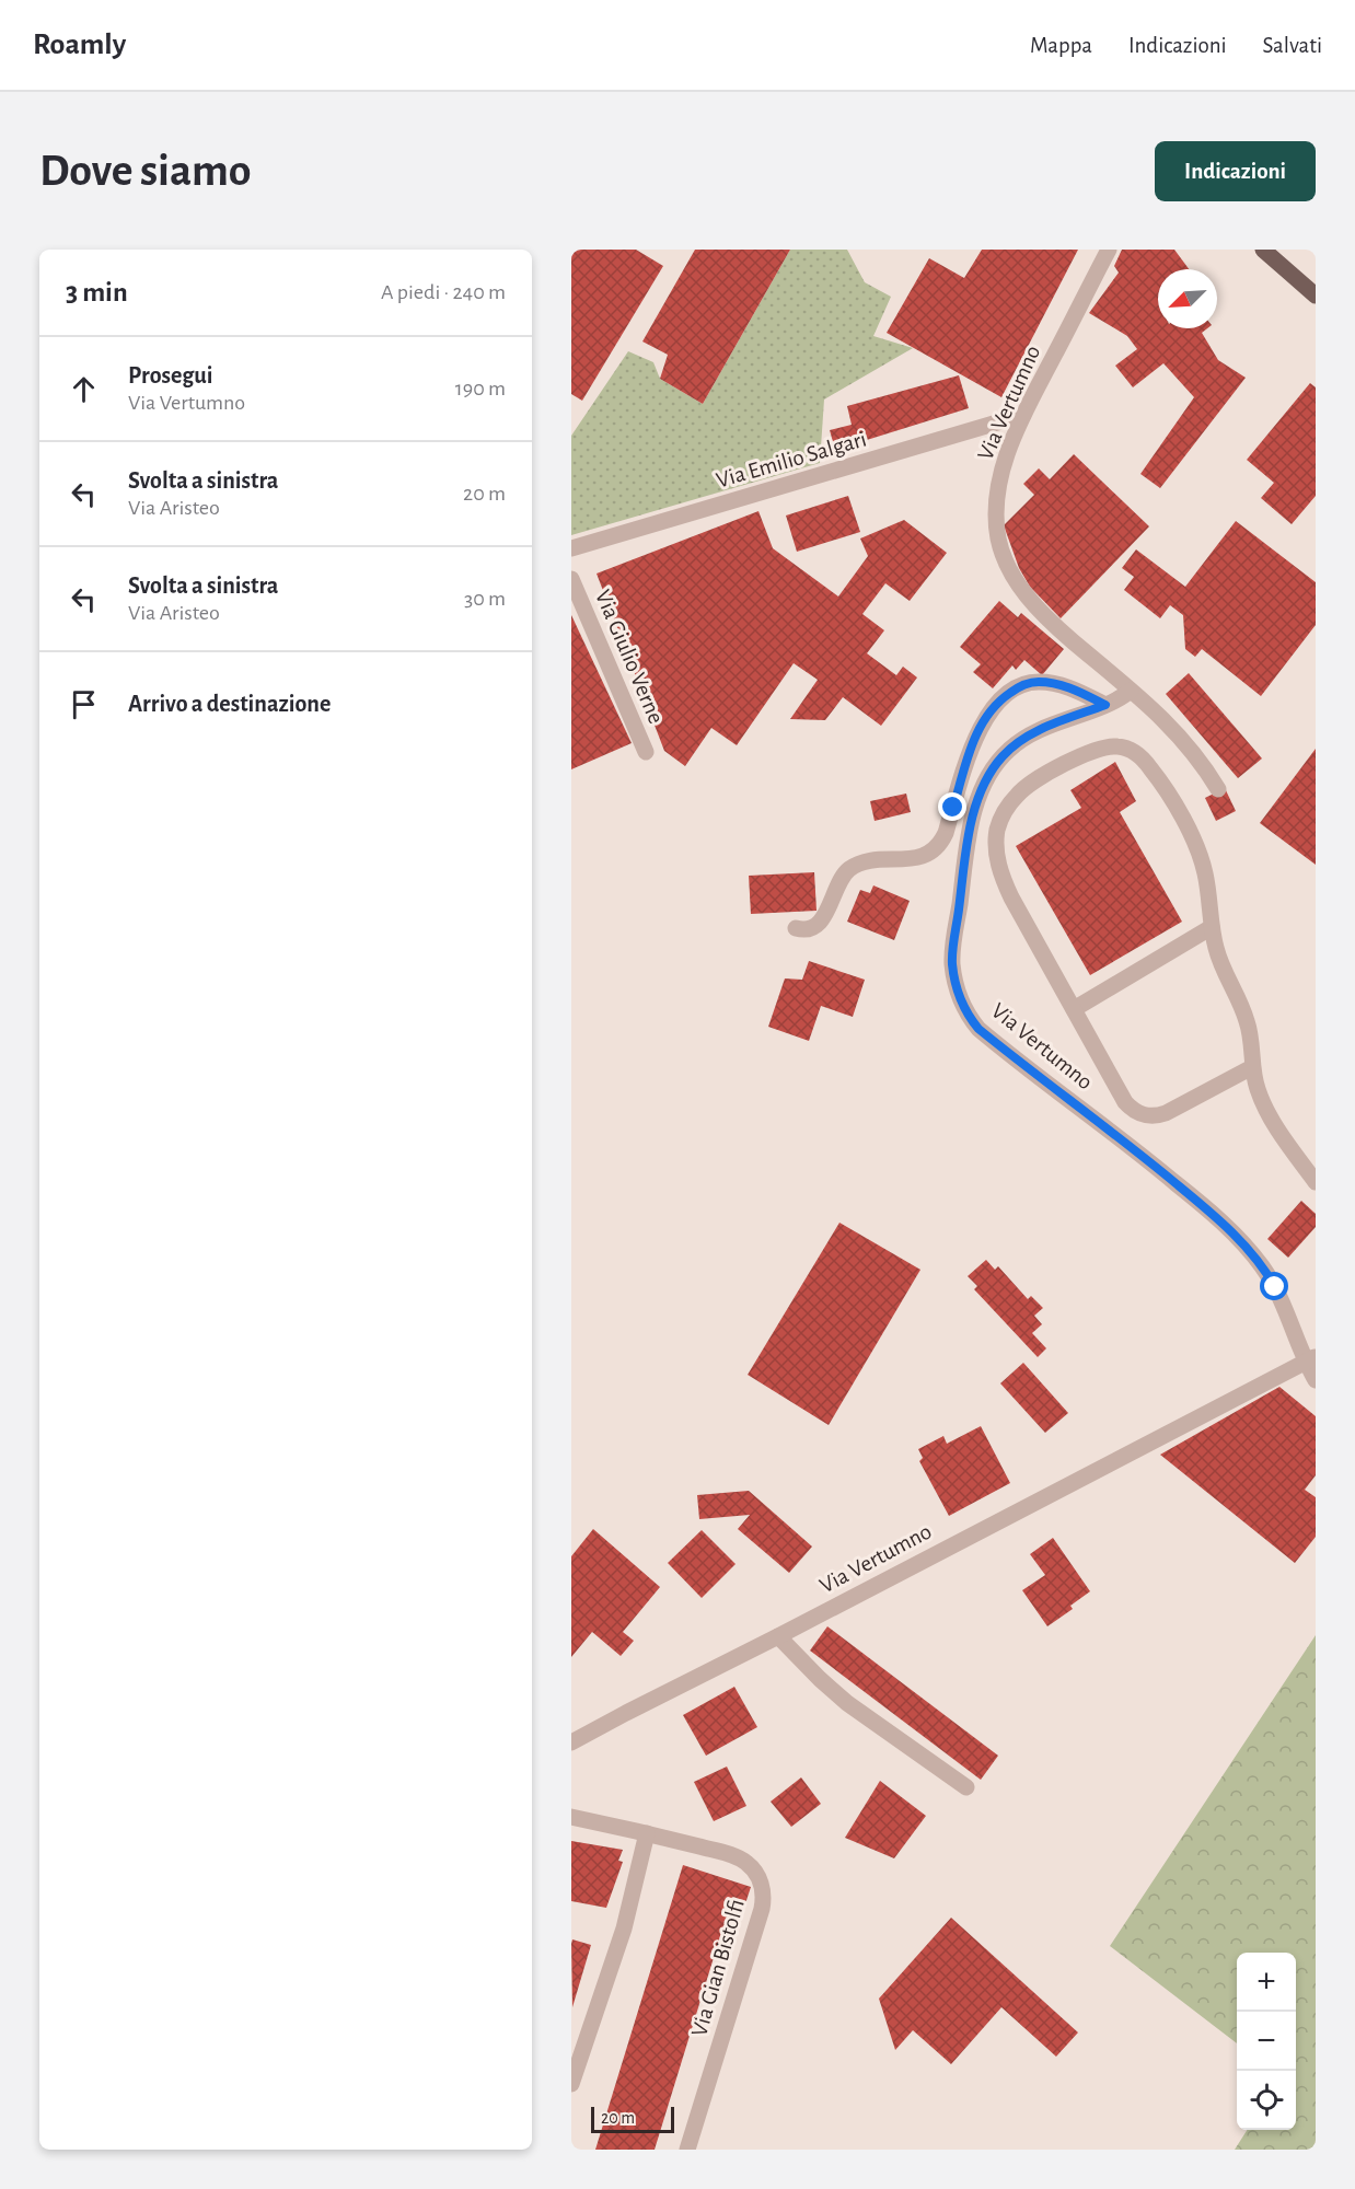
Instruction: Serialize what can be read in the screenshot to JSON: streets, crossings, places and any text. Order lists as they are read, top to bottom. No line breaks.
{"streets":{"street":["Via Vertumno","Via Emilio Salgari","Via Giulio Verne","Via Gian Bistolfi"]},"crossings":[["Via Vertumno","Via Emilio Salgari"]],"scale_bar":"20 m","north":"bottom left","page":{"header":"Roamly","nav":["Mappa","Indicazioni","Salvati"],"buttons":"Indicazioni","title":"Dove siamo","heading":["3 min","A piedi · 240 m"],"list":[["Prosegui","Via Vertumno","190 m"],["Svolta a sinistra","Via Aristeo","20 m"],["Svolta a sinistra","Via Aristeo","30 m"],"Arrivo a destinazione"],"map_buttons":["+","−"],"scale":"20 m"}}
